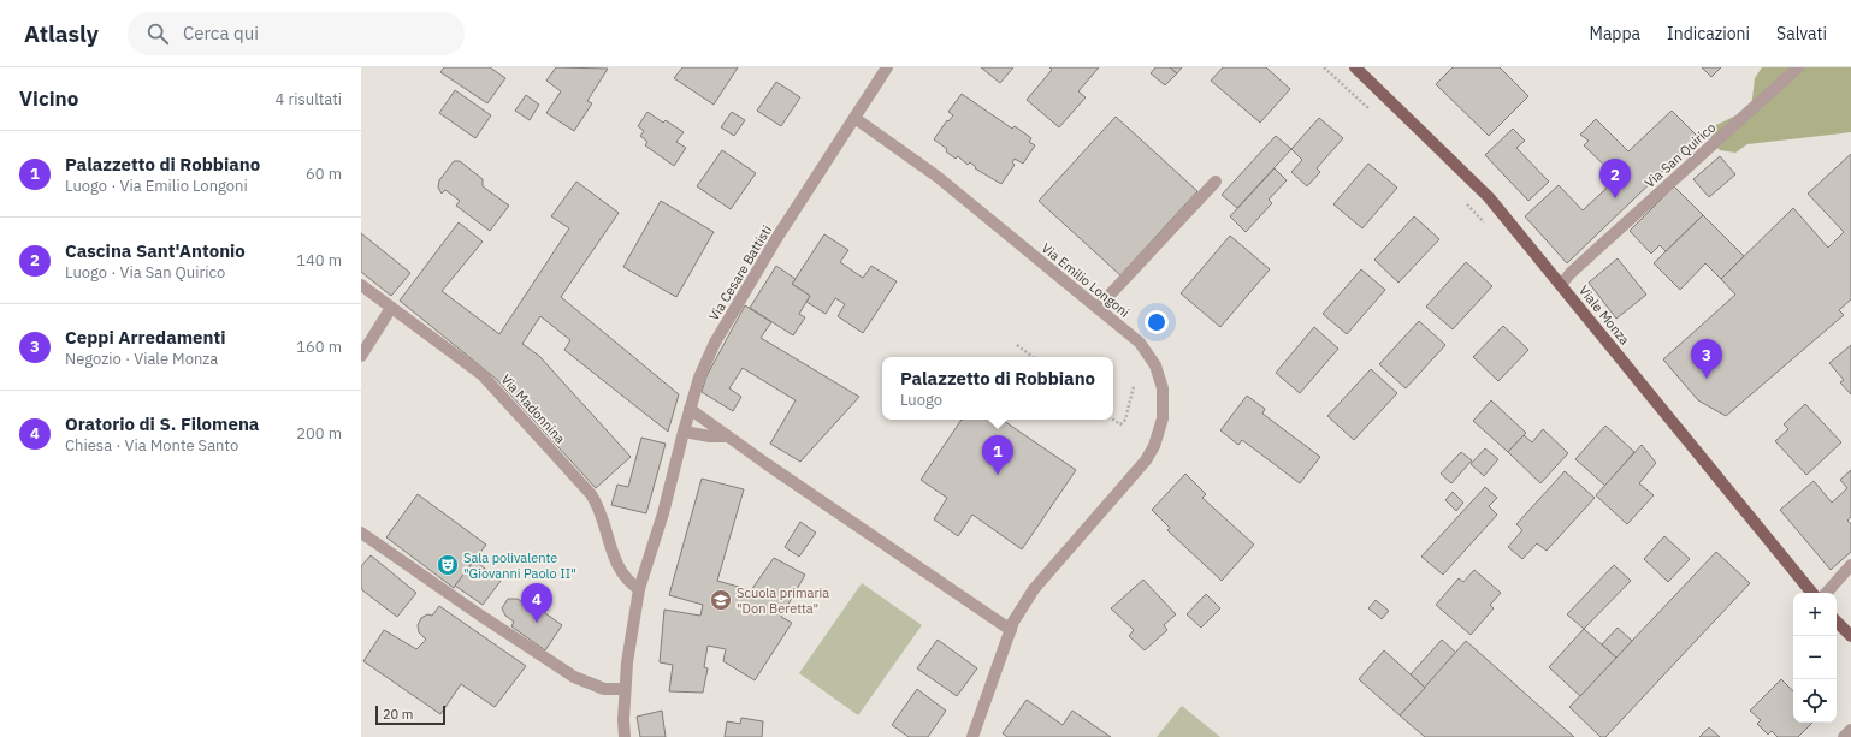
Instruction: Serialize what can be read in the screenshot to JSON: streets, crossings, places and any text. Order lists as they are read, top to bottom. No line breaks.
{"streets":{"main road":["Viale Monza"],"street":["Via San Quirico","Via Cesare Battisti","Via Emilio Longoni","Via Madonnina"]},"crossings":[["Via San Quirico","Viale Monza"],["Via Cesare Battisti","Via Emilio Longoni"],["Via Cesare Battisti","Via Madonnina"]],"places":{"theatre":["Sala polivalente \"Giovanni Paolo II\""],"school or university":["Scuola primaria \"Don Beretta\""]},"scale_bar":"20 m","page":{"header":"Atlasly","search":"Cerca qui","nav":["Mappa","Indicazioni","Salvati"],"heading":["Vicino","4 risultati"],"list":[{"mark":"1","name":"Palazzetto di Robbiano","note":"Luogo · Via Emilio Longoni","value":"60 m"},{"mark":"2","name":"Cascina Sant'Antonio","note":"Luogo · Via San Quirico","value":"140 m"},{"mark":"3","name":"Ceppi Arredamenti","note":"Negozio · Viale Monza","value":"160 m"},{"mark":"4","name":"Oratorio di S. Filomena","note":"Chiesa · Via Monte Santo","value":"200 m"}],"pins":["2","3","1","4"],"popup":["Palazzetto di Robbiano","Luogo"],"map_buttons":["+","−"],"scale":"20 m"}}
